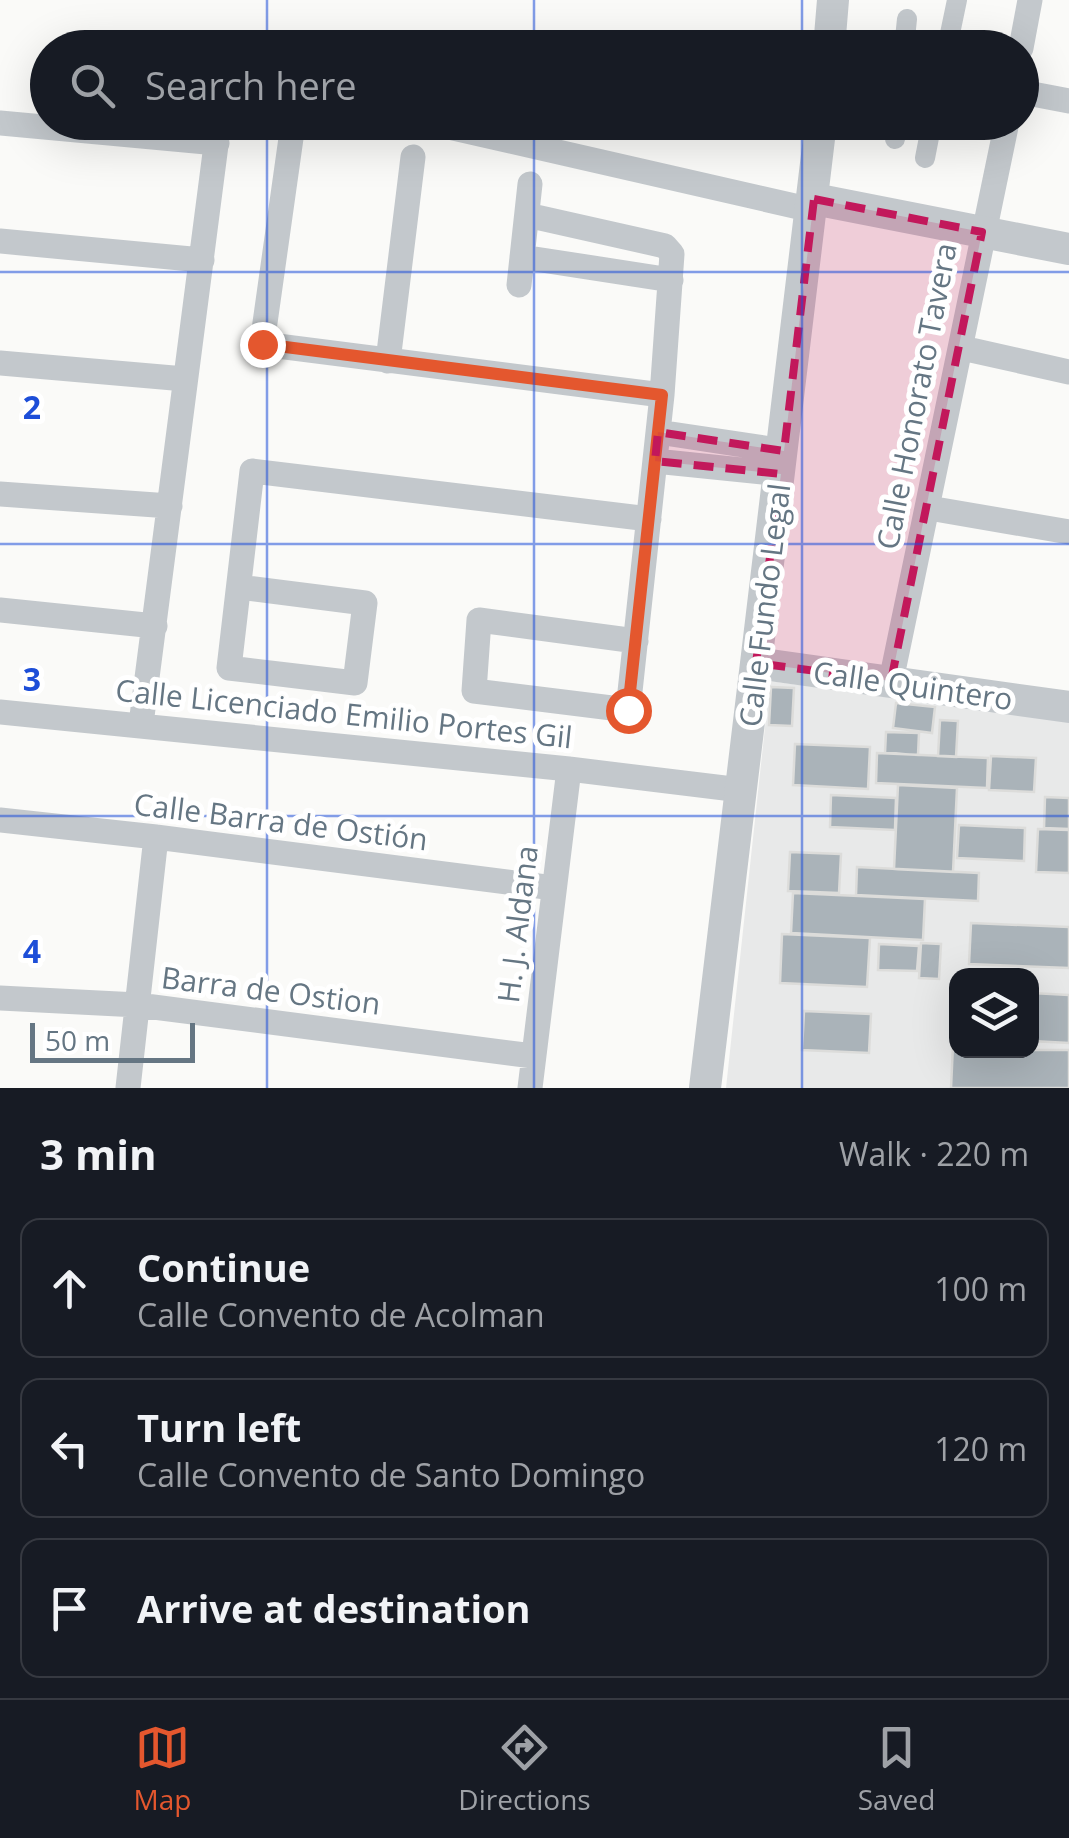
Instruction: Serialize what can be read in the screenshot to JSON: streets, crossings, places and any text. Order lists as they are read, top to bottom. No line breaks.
{"streets":{"street":["Calle Honorato Tavera","Calle Fundo Legal","Calle Quintero","Calle Licenciado Emilio Portes Gil","Calle Barra de Ostión","H. J. Aldana","Barra de Ostion"]},"crossings":[["Calle Honorato Tavera","Calle Quintero"],["Calle Fundo Legal","Calle Quintero"],["Calle Fundo Legal","Calle Licenciado Emilio Portes Gil"],["Calle Licenciado Emilio Portes Gil","H. J. Aldana"],["Calle Barra de Ostión","H. J. Aldana"],["H. J. Aldana","Barra de Ostion"]],"scale_bar":"50 m","page":{"search":"Search here","scale":"50 m","heading":["3 min","Walk · 220 m"],"list":[["Continue","Calle Convento de Acolman","100 m"],["Turn left","Calle Convento de Santo Domingo","120 m"],"Arrive at destination"],"nav":["Map","Directions","Saved"]},"grid":{"rows":["2","3","4"]}}
